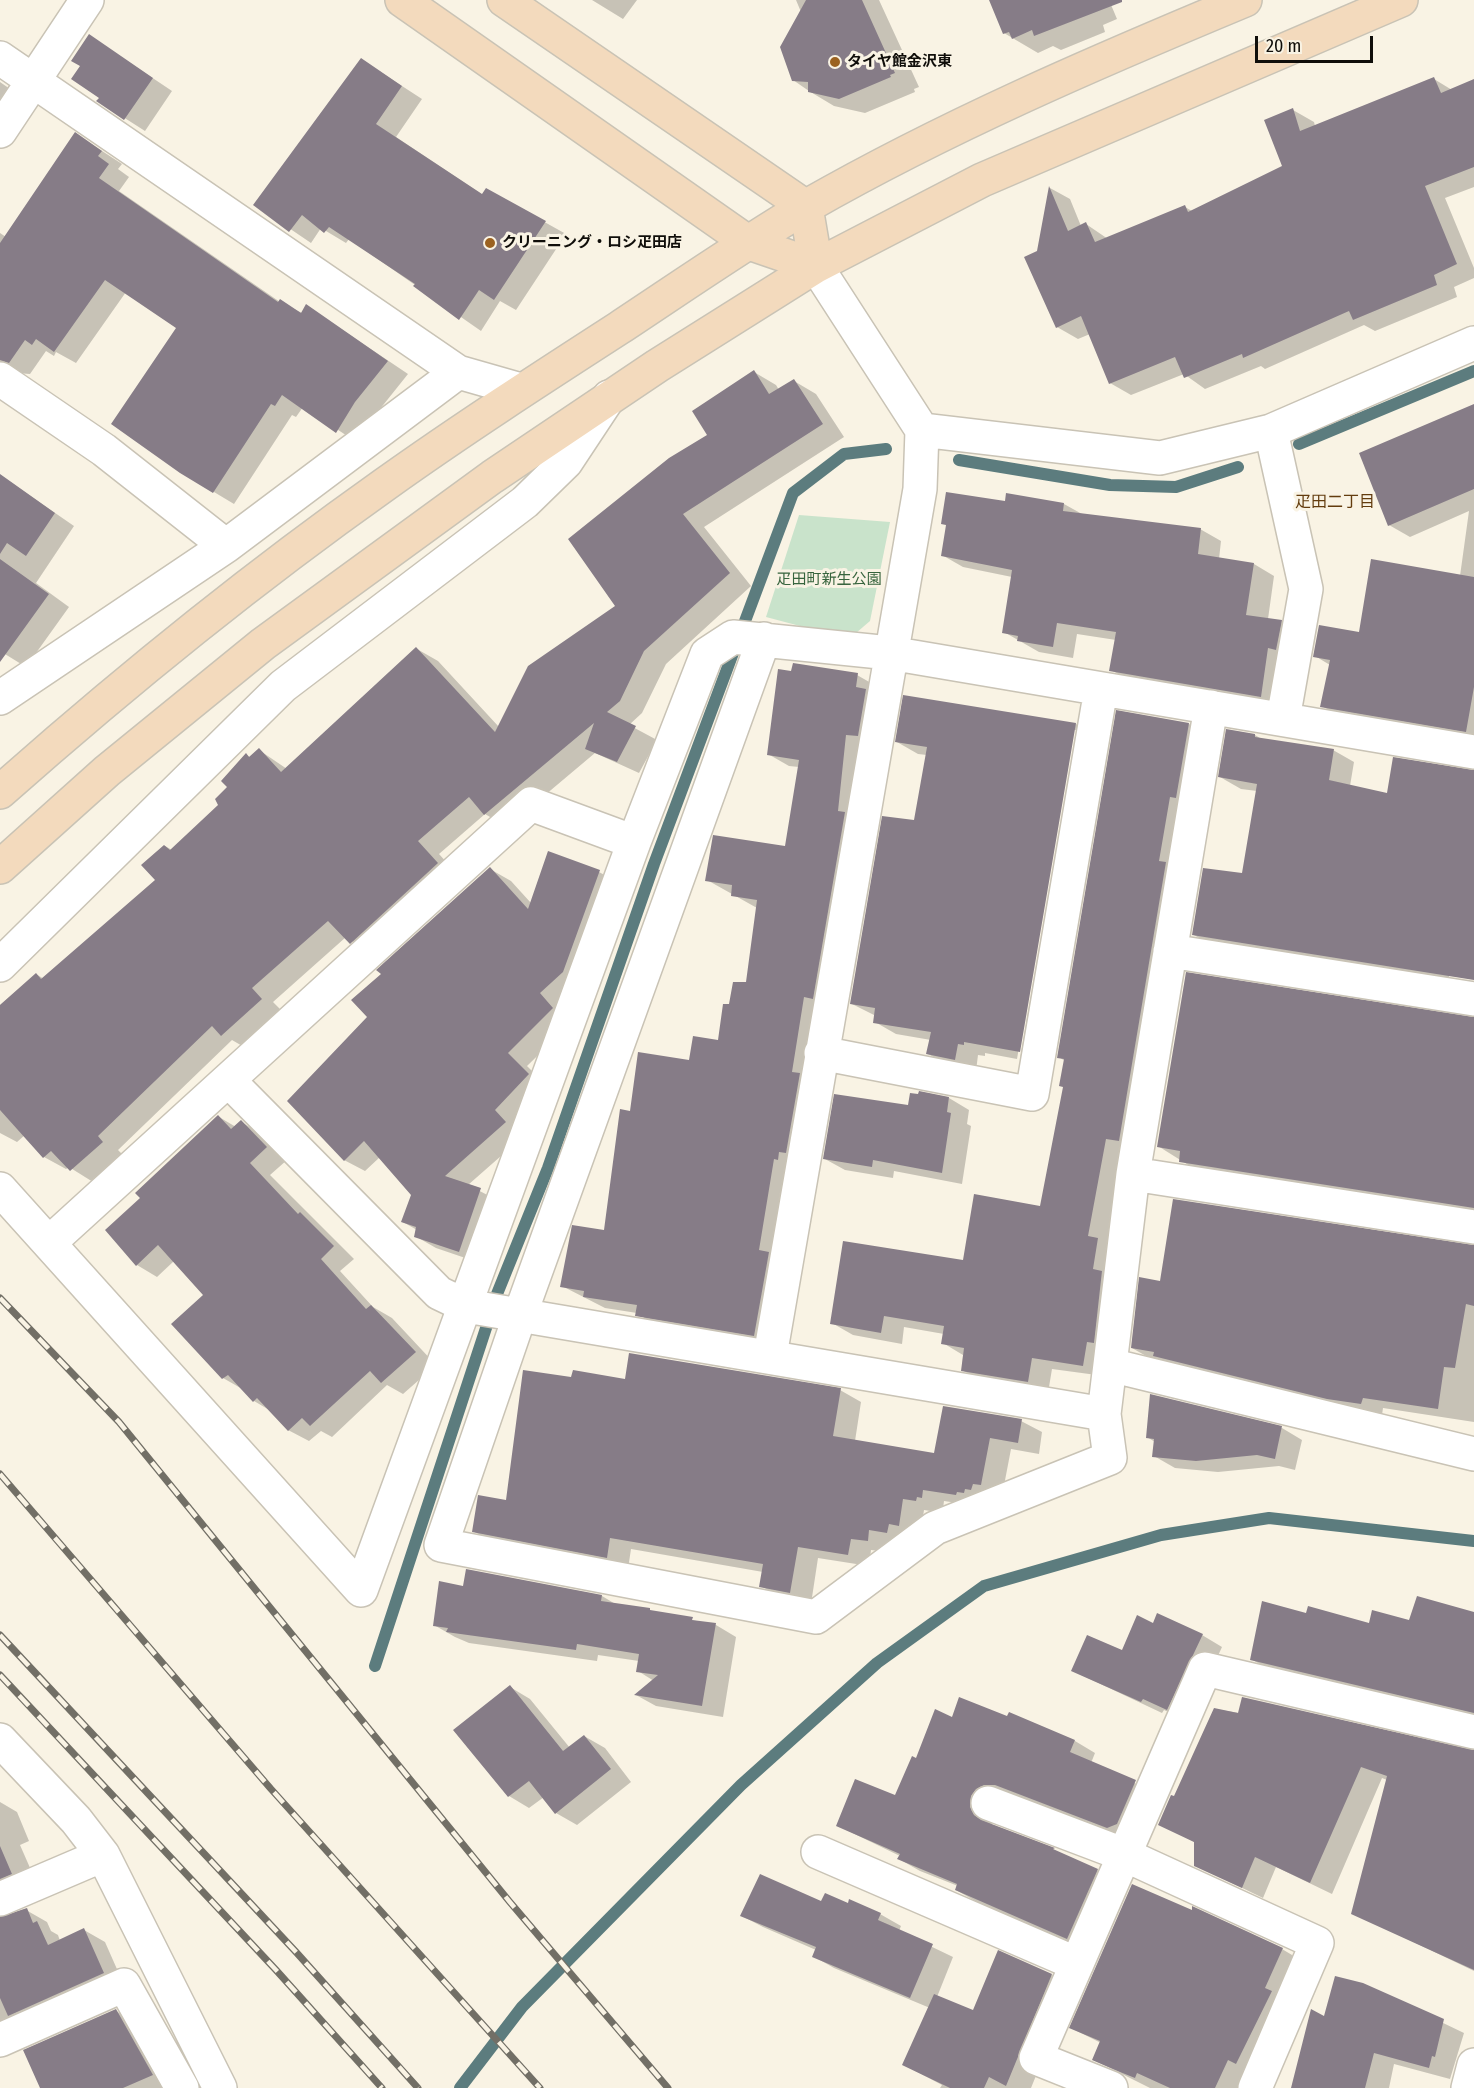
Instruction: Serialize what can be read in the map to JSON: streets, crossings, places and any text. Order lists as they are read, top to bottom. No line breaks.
{"districts":["疋田二丁目"],"parks":["疋田町新生公園"],"places":["タイヤ館金沢東","クリーニング・ロシ疋田店"],"scale_bar":"20 m"}
